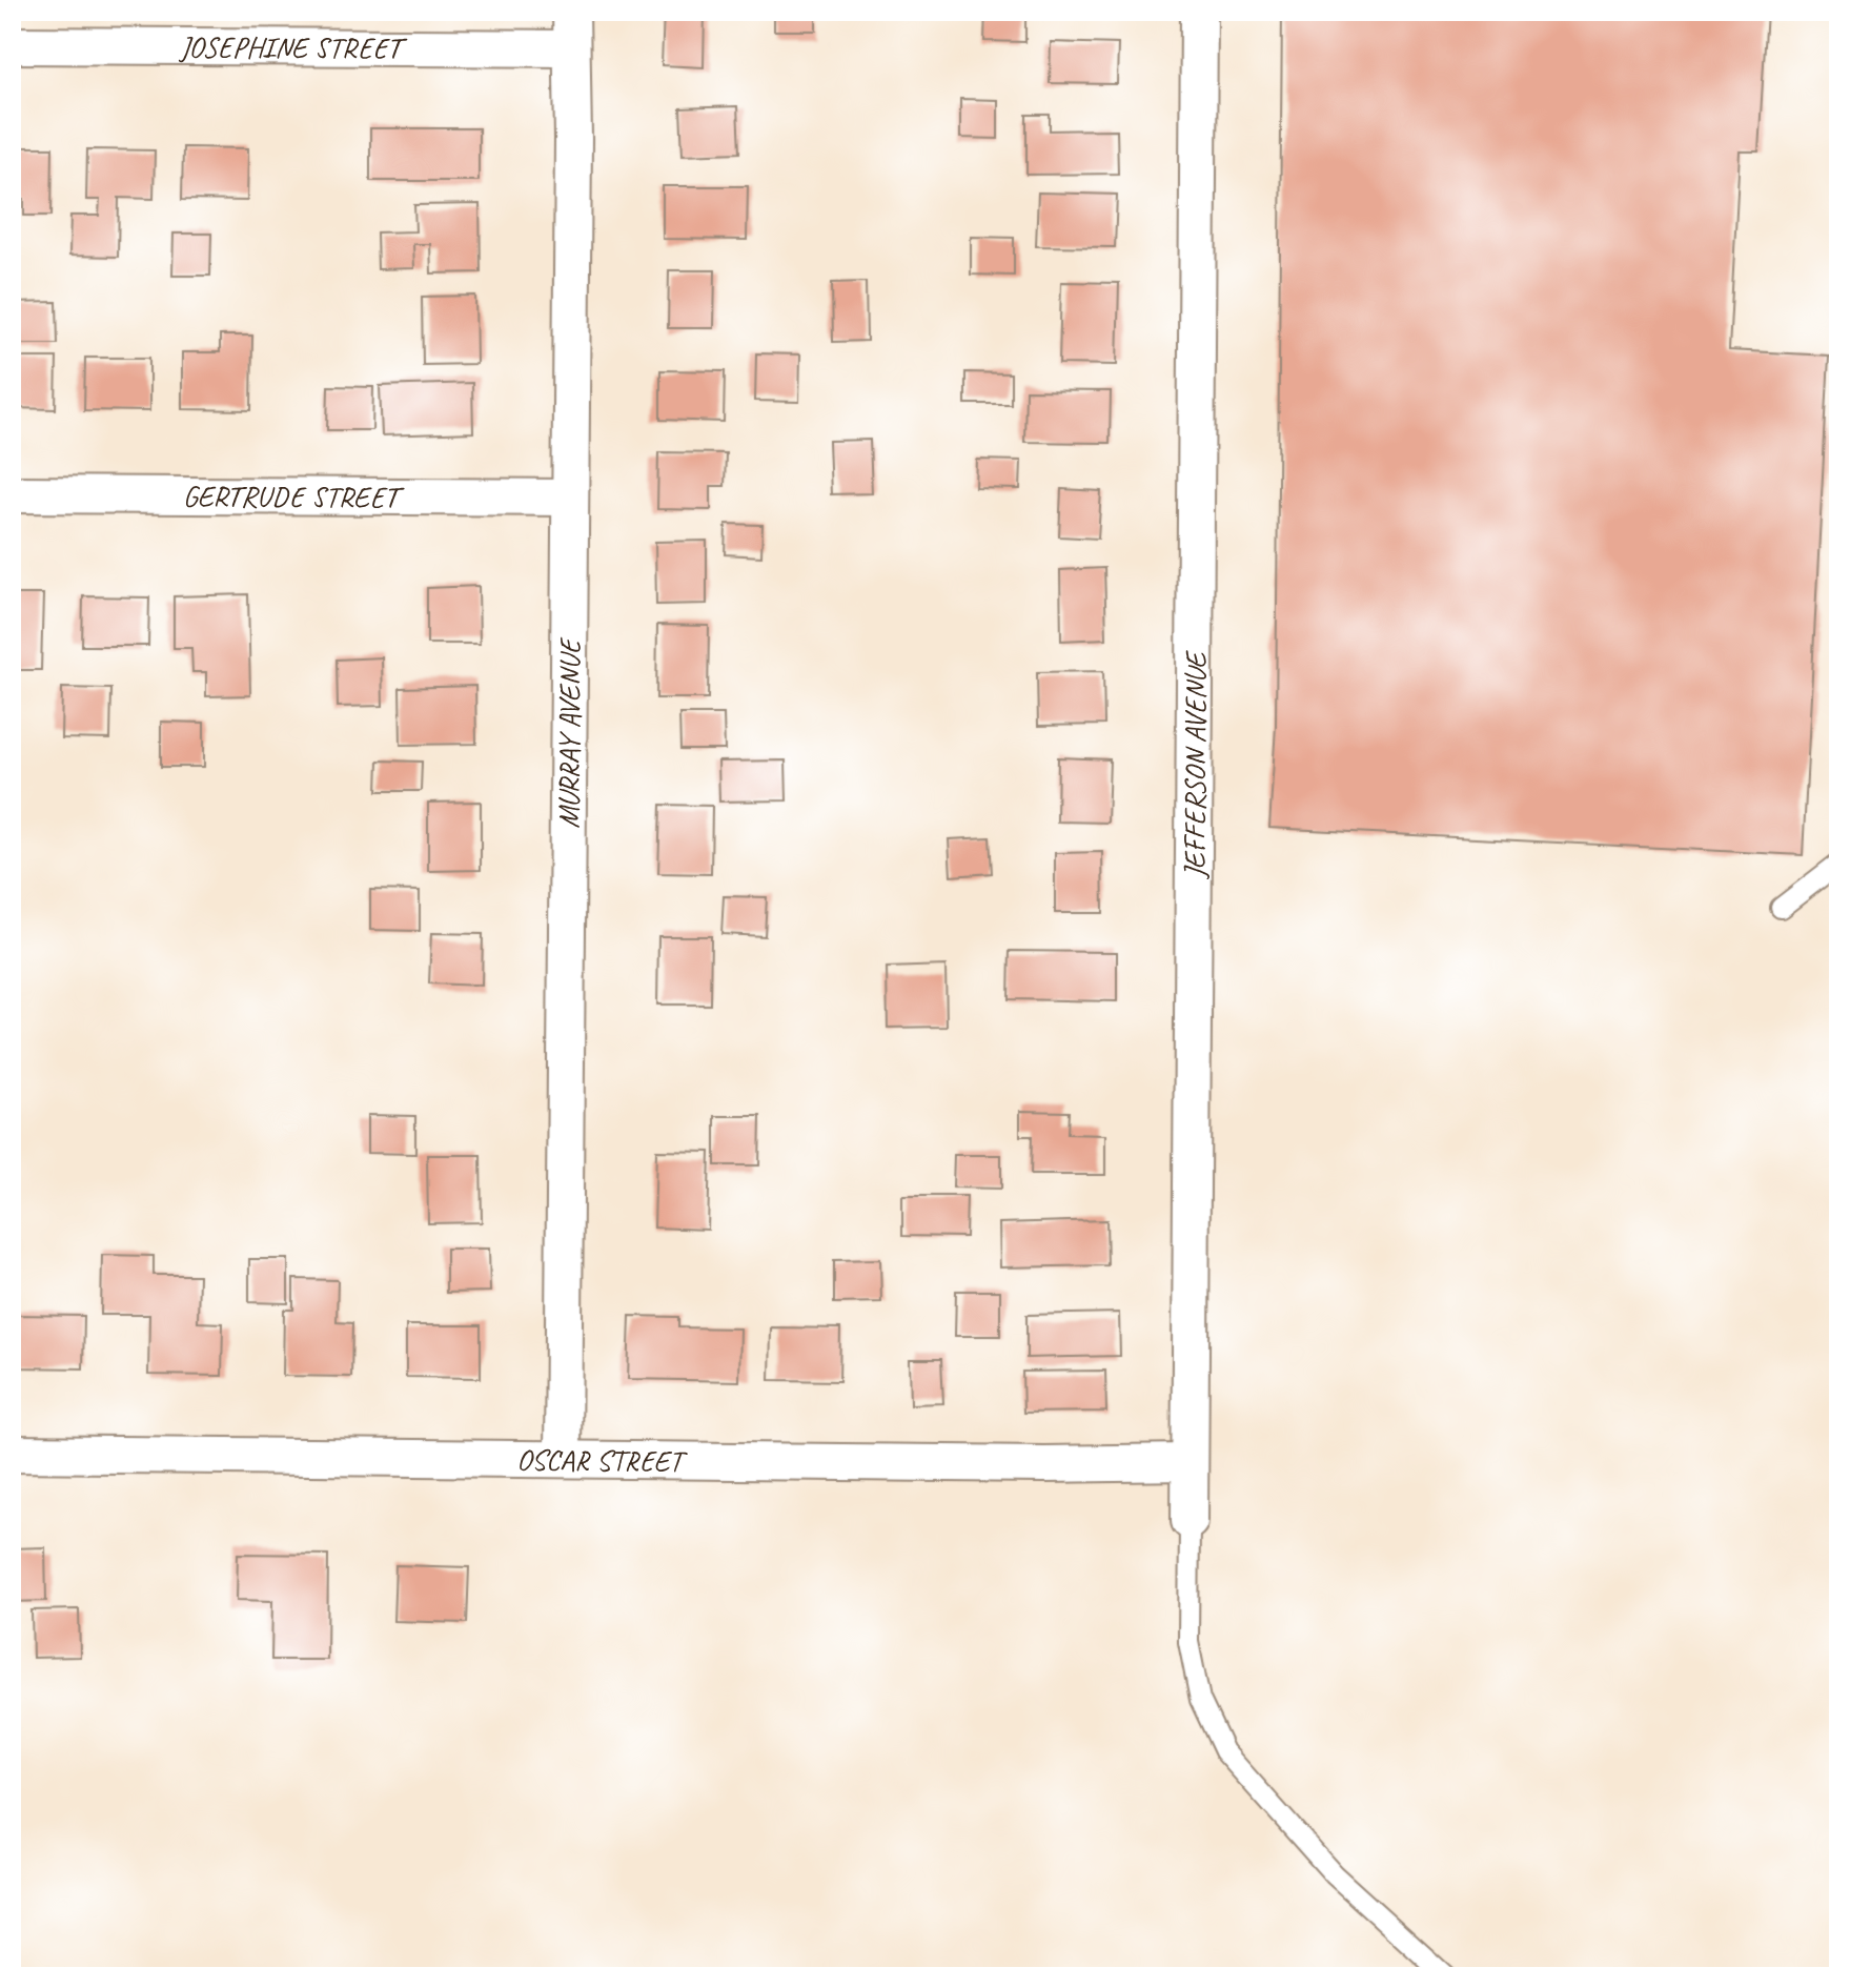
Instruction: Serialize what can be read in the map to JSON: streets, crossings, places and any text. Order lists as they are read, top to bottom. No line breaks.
{"streets":{"street":["JOSEPHINE STREET","GERTRUDE STREET","MURRAY AVENUE","JEFFERSON AVENUE","OSCAR STREET"]},"crossings":[["JOSEPHINE STREET","MURRAY AVENUE"],["GERTRUDE STREET","MURRAY AVENUE"],["MURRAY AVENUE","OSCAR STREET"],["JEFFERSON AVENUE","OSCAR STREET"]]}
